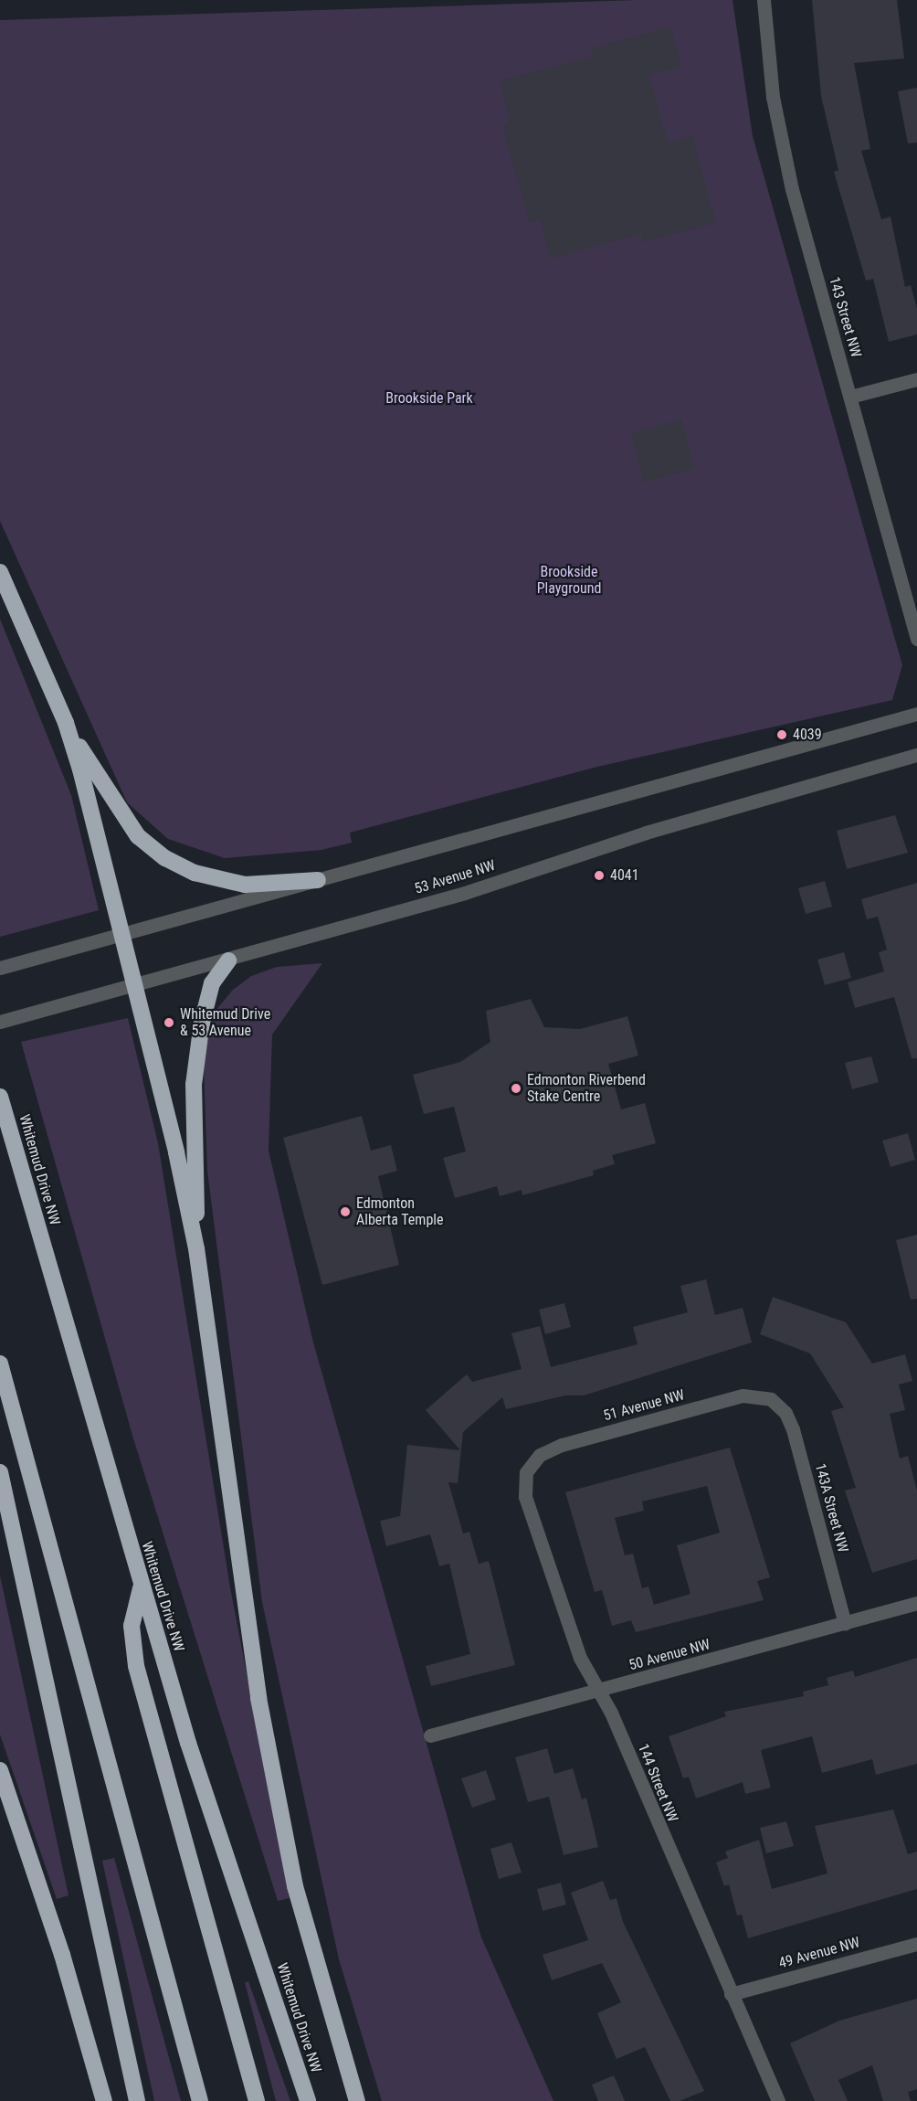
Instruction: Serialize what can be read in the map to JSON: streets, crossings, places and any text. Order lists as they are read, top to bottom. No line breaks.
{"streets":{"highway":["Whitemud Drive NW"],"street":["143 Street NW","53 Avenue NW","51 Avenue NW","143A Street NW","50 Avenue NW","144 Street NW","49 Avenue NW"]},"crossings":[["51 Avenue NW","143A Street NW"],["51 Avenue NW","144 Street NW"],["143A Street NW","50 Avenue NW"],["50 Avenue NW","144 Street NW"],["144 Street NW","49 Avenue NW"]],"parks":["Brookside Park","Brookside Playground"],"places":["4039","4041","Whitemud Drive & 53 Avenue","Edmonton Riverbend Stake Centre","Edmonton Alberta Temple"]}
